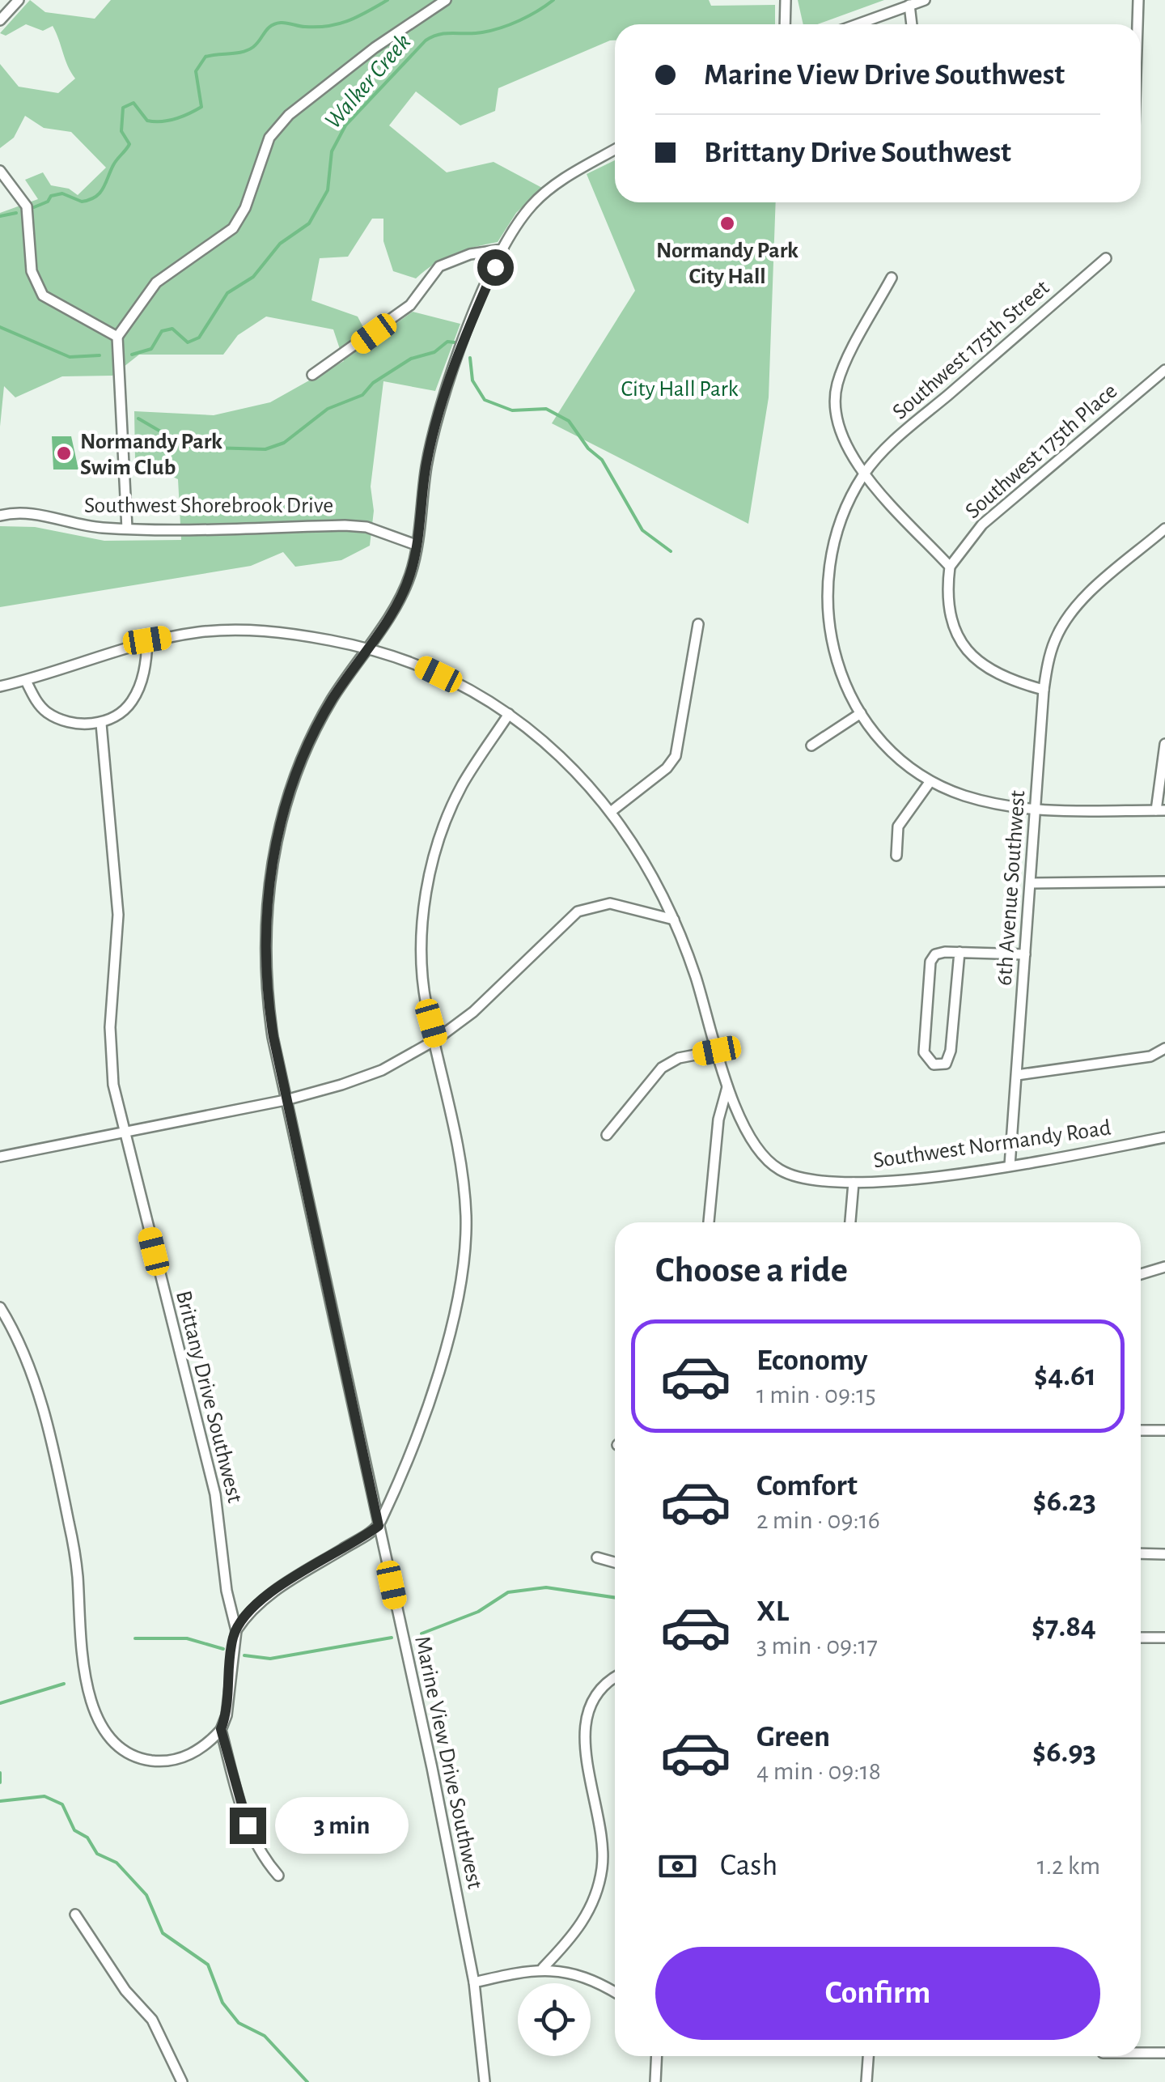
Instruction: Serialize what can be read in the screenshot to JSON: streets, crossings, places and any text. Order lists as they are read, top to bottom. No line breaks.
{"streets":{"street":["Southwest 175th Street","Southwest 175th Place","Southwest Shorebrook Drive","6th Avenue Southwest","Southwest Normandy Road","Brittany Drive Southwest","Marine View Drive Southwest"]},"crossings":[["Southwest 175th Street","6th Avenue Southwest"],["Southwest Shorebrook Drive","Marine View Drive Southwest"],["6th Avenue Southwest","Southwest Normandy Road"],["Southwest Normandy Road","Marine View Drive Southwest"]],"water":["Walker Creek"],"parks":["City Hall Park"],"places":["Normandy Park City Hall","Normandy Park Swim Club"],"page":{"banner":["Marine View Drive Southwest","Brittany Drive Southwest"],"heading":"Choose a ride","list":[{"name":"Economy","note":"1 min · 09:15","value":"$4.61"},{"name":"Comfort","note":"2 min · 09:16","value":"$6.23"},{"name":"XL","note":"3 min · 09:17","value":"$7.84"},{"name":"Green","note":"4 min · 09:18","value":"$6.93"}],"bubble":"3 min","pay":["Cash","1.2 km"],"buttons":"Confirm"}}
